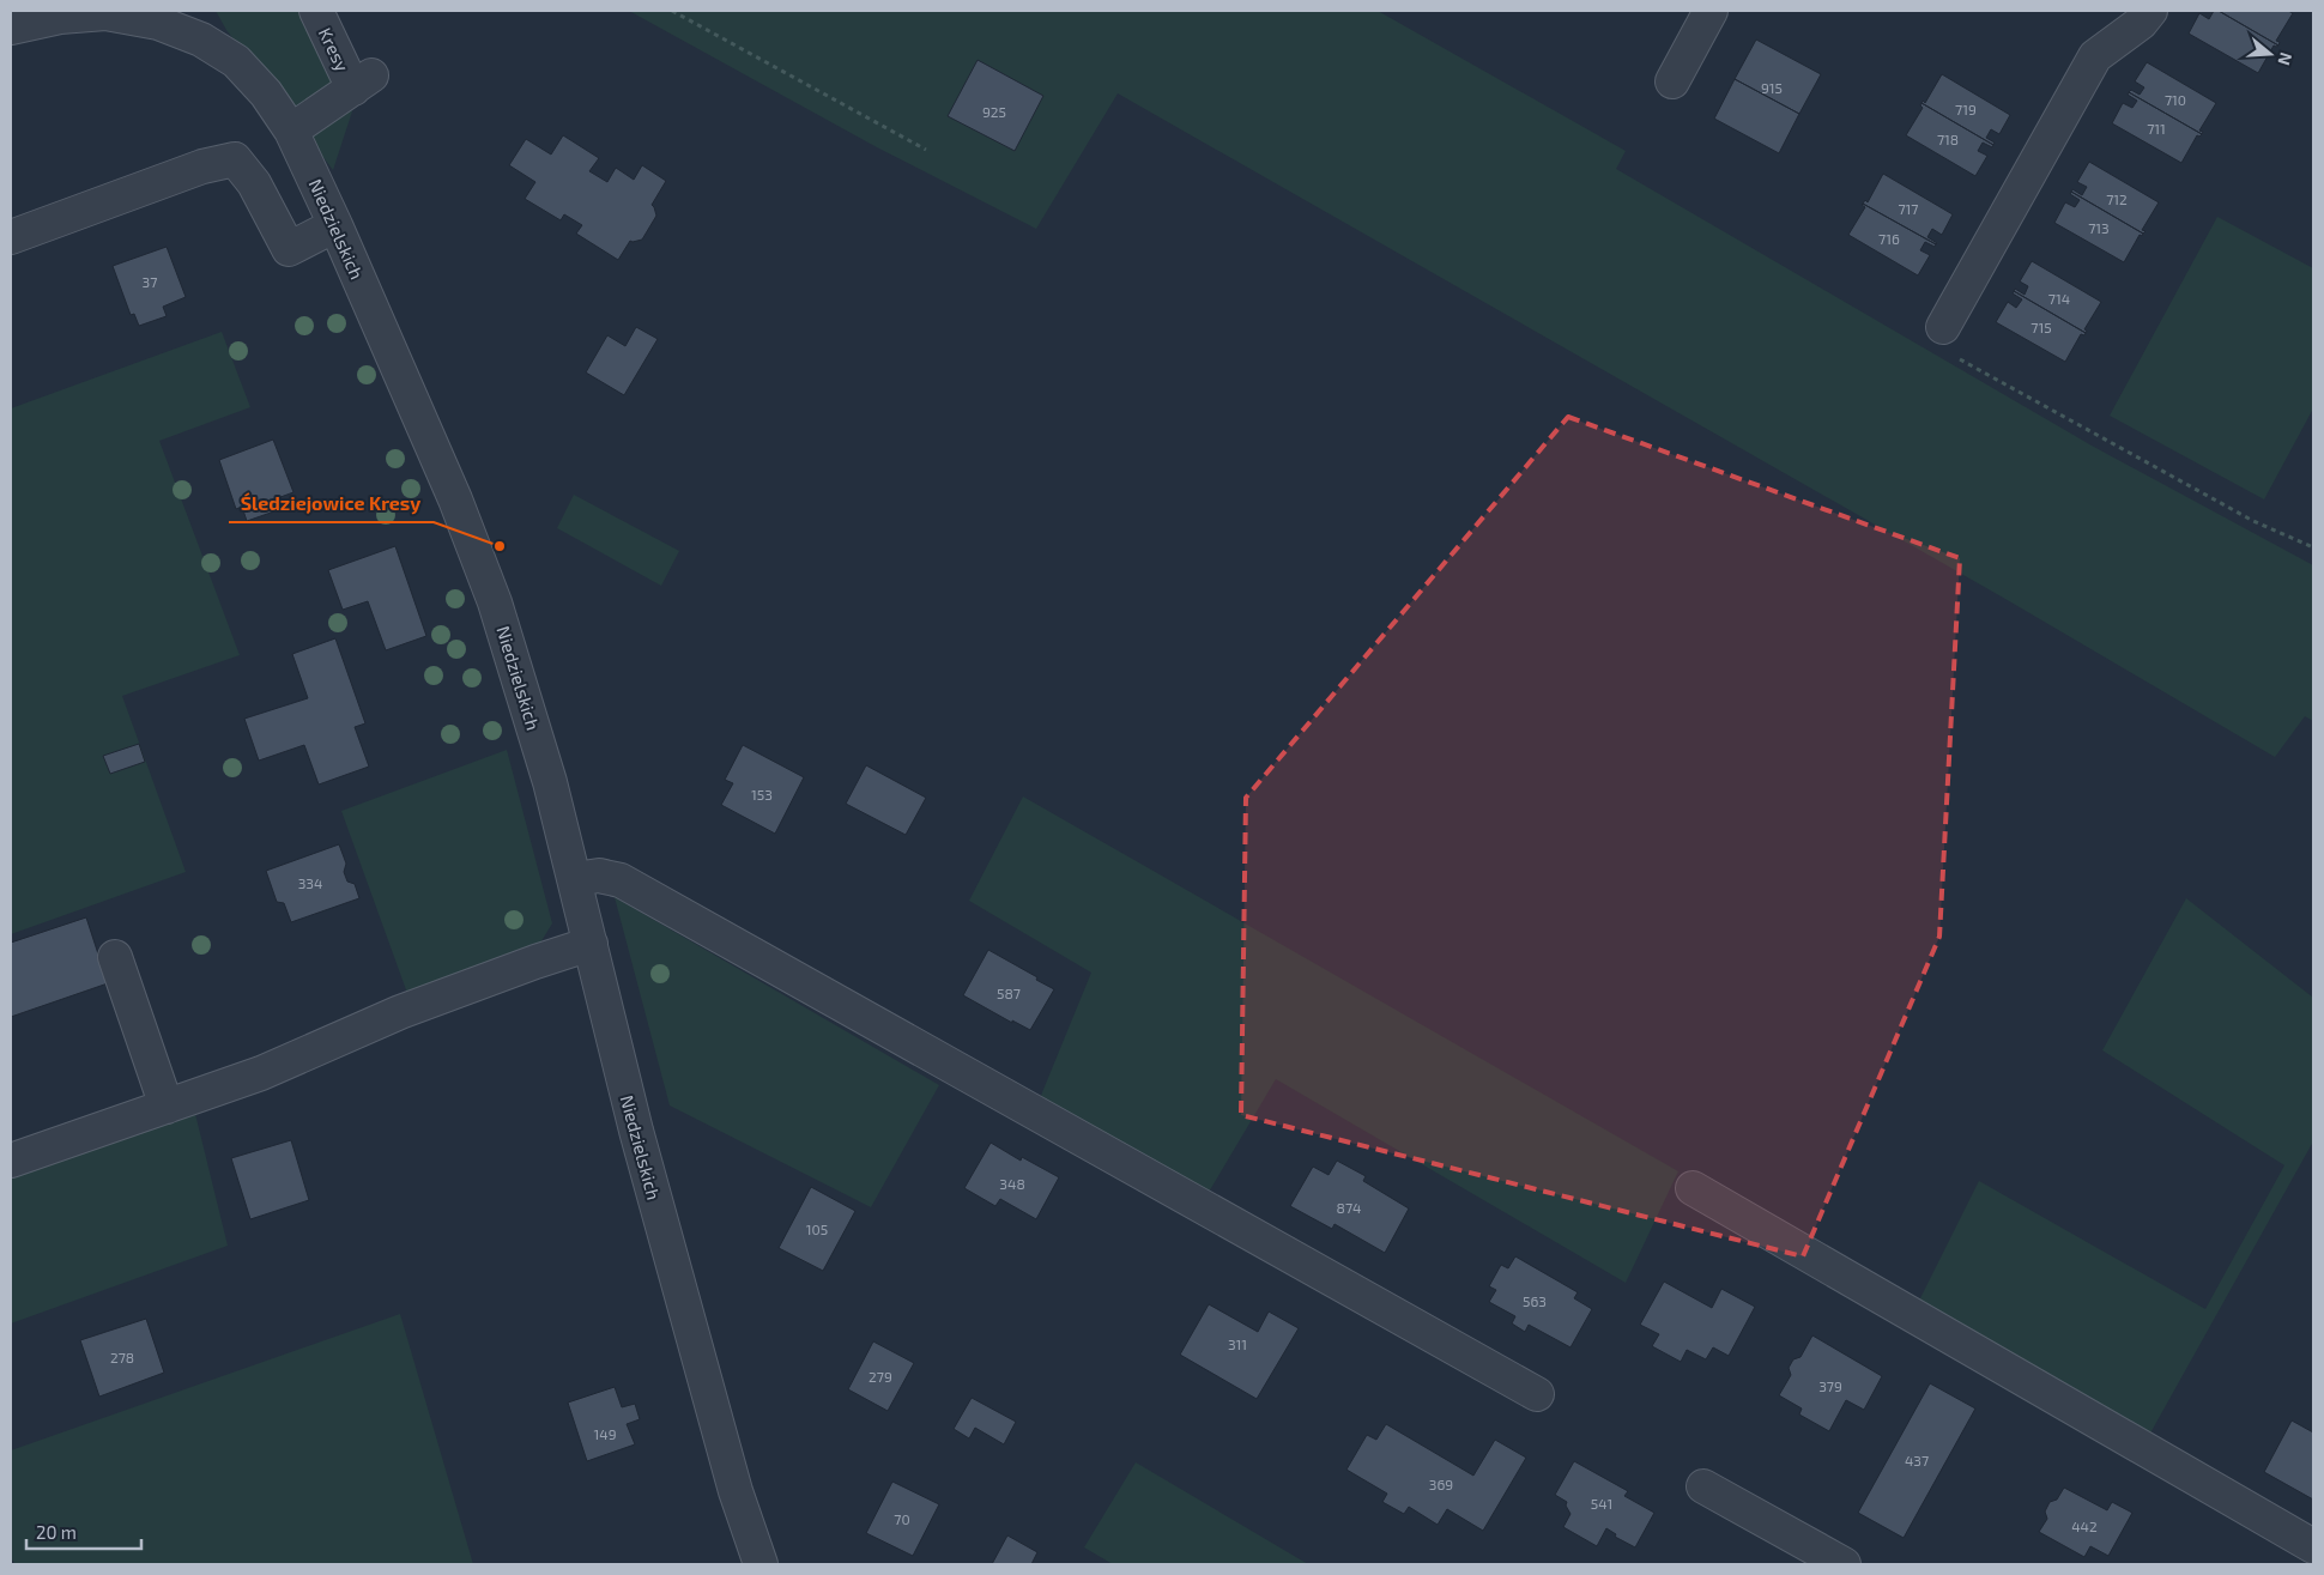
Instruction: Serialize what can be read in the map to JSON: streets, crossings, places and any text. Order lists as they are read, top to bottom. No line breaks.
{"streets":{"street":["Kresy","Niedzielskich"]},"crossings":[["Kresy","Niedzielskich"]],"places":["Śledziejowice Kresy"],"house_numbers":["915","710","719","925","711","718","712","717","713","716","37","714","715","153","334","587","348","874","105","563","311","278","279","379","149","437","369","541","70","442"],"scale_bar":"20 m","north":"right"}
